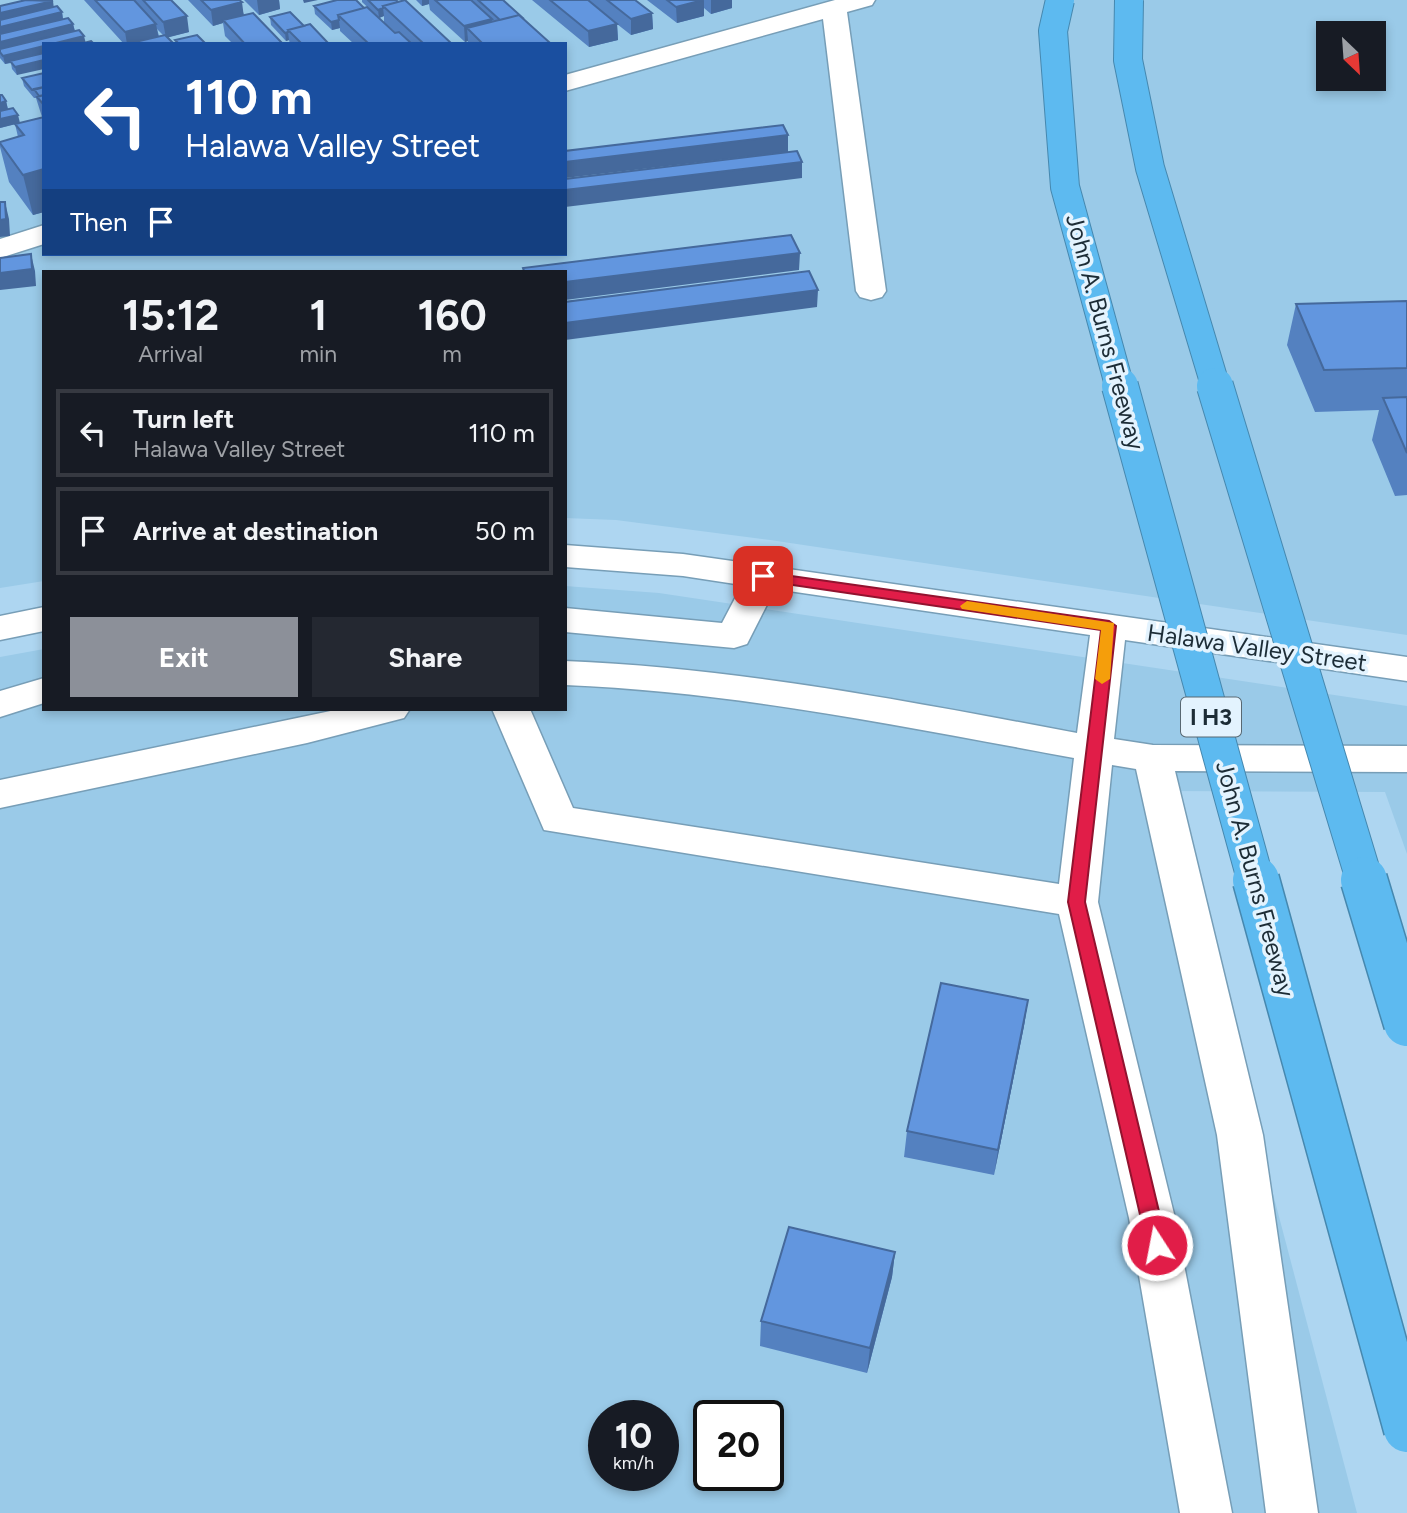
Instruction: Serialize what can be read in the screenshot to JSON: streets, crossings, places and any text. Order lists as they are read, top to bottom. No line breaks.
{"streets":{"highway":["John A. Burns Freeway","I H3"],"street":["Halawa Valley Street"]},"north":"bottom right","page":{"turn":["110 m","Halawa Valley Street"],"then":"Then","eta":["15:12","Arrival","1","min","160","m"],"list":[{"name":"Turn left","note":"Halawa Valley Street","value":"110 m"},{"name":"Arrive at destination","value":"50 m"}],"buttons":["Exit","Share"],"speed":"10 km/h","limit":"20"}}
